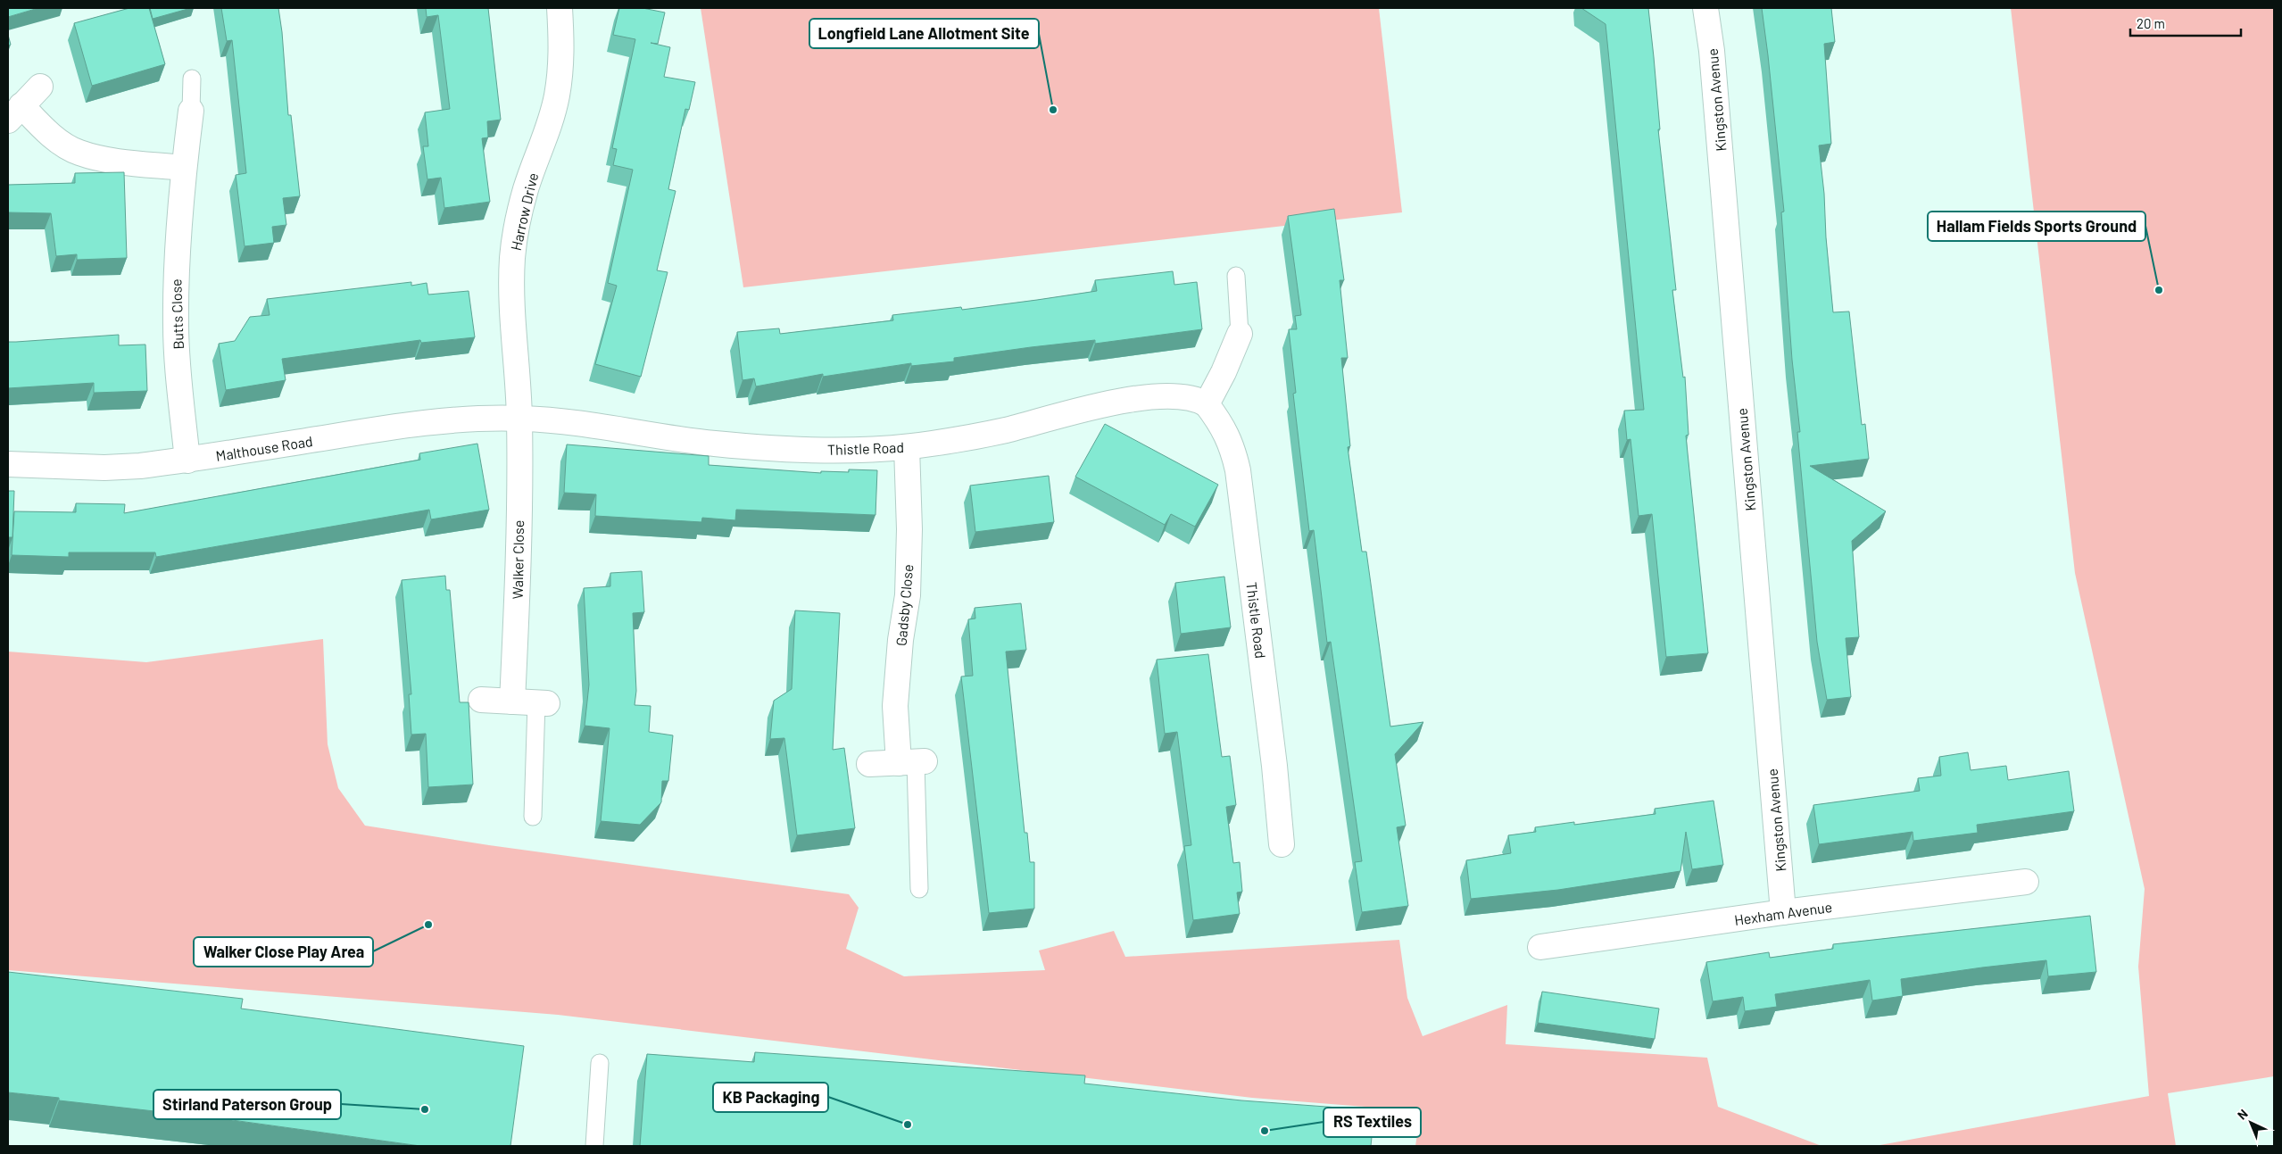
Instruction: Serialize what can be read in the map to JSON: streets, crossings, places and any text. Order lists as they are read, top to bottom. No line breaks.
{"streets":{"street":["Kingston Avenue","Harrow Drive","Butts Close","Malthouse Road","Thistle Road","Walker Close","Gadsby Close","Hexham Avenue"]},"crossings":[["Kingston Avenue","Hexham Avenue"],["Harrow Drive","Malthouse Road"],["Harrow Drive","Thistle Road"],["Harrow Drive","Walker Close"],["Butts Close","Malthouse Road"],["Malthouse Road","Thistle Road"],["Malthouse Road","Walker Close"],["Thistle Road","Walker Close"],["Thistle Road","Gadsby Close"]],"places":["Longfield Lane Allotment Site","Hallam Fields Sports Ground","Walker Close Play Area","Stirland Paterson Group","KB Packaging","RS Textiles"],"scale_bar":"20 m","north":"top left"}
